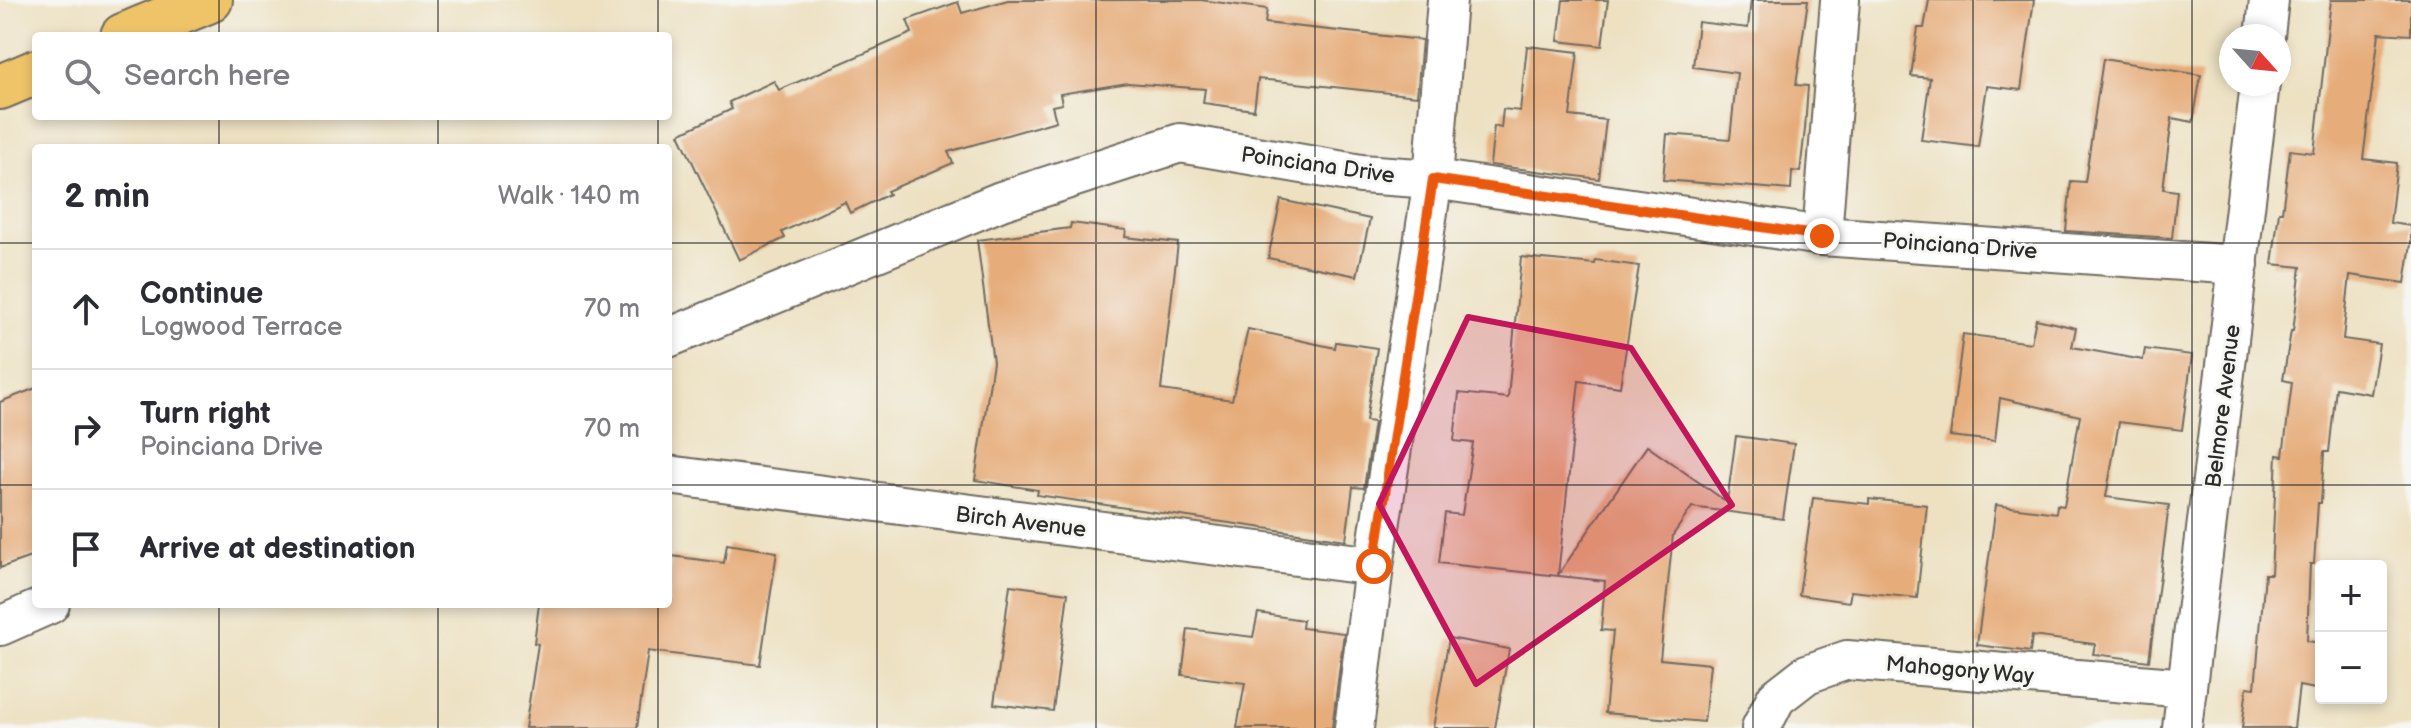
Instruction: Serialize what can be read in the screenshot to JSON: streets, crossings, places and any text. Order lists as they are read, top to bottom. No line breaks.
{"streets":{"street":["Poinciana Drive","Belmore Avenue","Birch Avenue","Mahogony Way"]},"crossings":[["Poinciana Drive","Belmore Avenue"],["Belmore Avenue","Mahogony Way"]],"north":"bottom right","page":{"search":"Search here","heading":["2 min","Walk · 140 m"],"list":[["Continue","Logwood Terrace","70 m"],["Turn right","Poinciana Drive","70 m"],"Arrive at destination"],"map_buttons":["+","−"]}}
